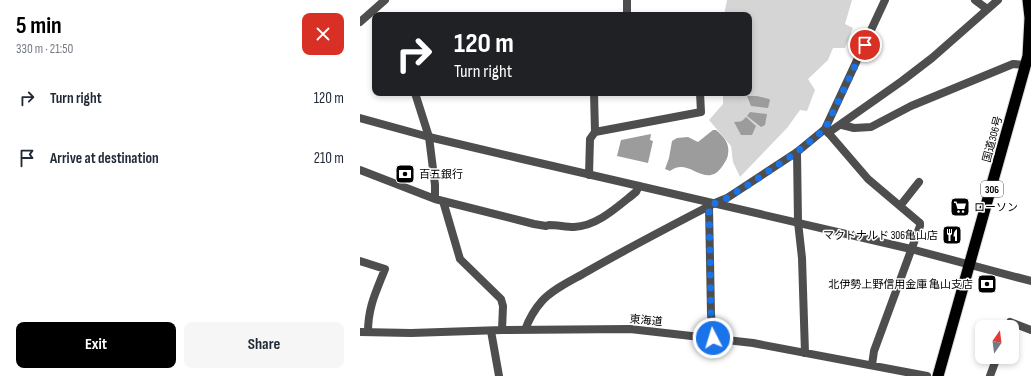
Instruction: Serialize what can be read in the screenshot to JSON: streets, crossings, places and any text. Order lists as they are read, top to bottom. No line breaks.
{"streets":{"highway":["国道306号","306"],"street":["東海道"]},"places":{"bank":["百五銀行","北伊勢上野信用金庫 亀山支店"],"supermarket":["ローソン"],"restaurant":["マクドナルド 306亀山店"]},"north":"top","page":{"heading":["5 min","330 m · 21:50"],"turn":["120 m","Turn right"],"list":[{"name":"Turn right","value":"120 m"},{"name":"Arrive at destination","value":"210 m"}],"buttons":["Exit","Share"]}}
